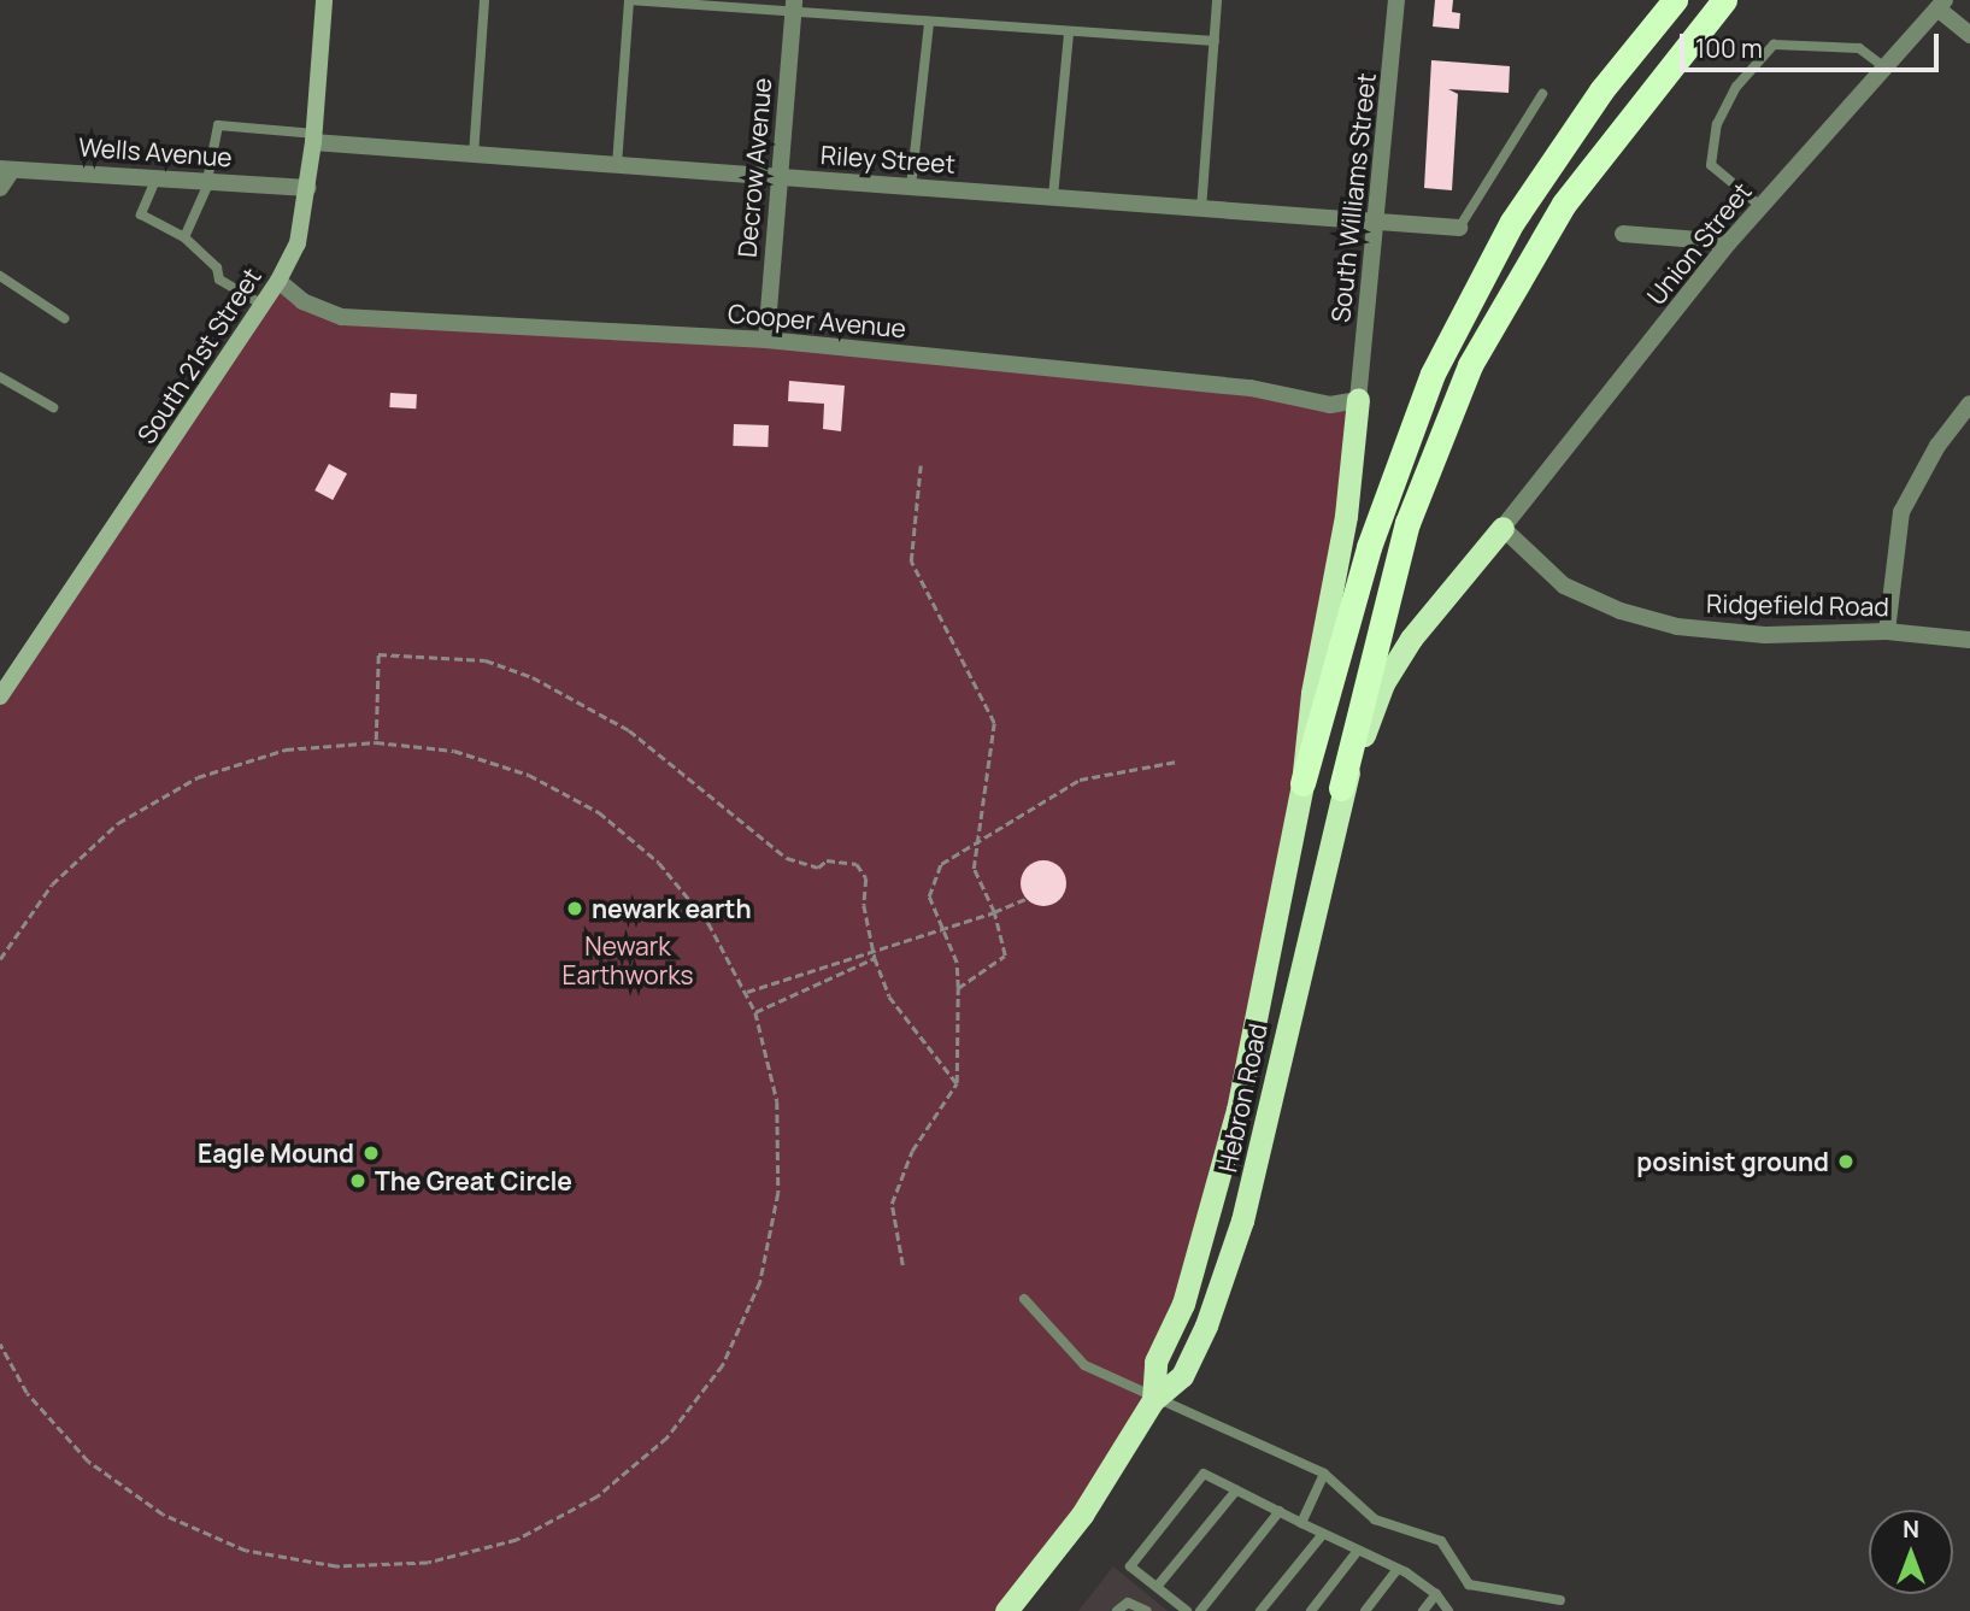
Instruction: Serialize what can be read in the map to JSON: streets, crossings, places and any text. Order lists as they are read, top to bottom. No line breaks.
{"streets":{"highway":["Hebron Road"],"main road":["South 21st Street"],"street":["Wells Avenue","Riley Street","Decrow Avenue","South Williams Street","Union Street","Cooper Avenue","Ridgefield Road"]},"crossings":[["Wells Avenue","South 21st Street"],["Riley Street","Decrow Avenue"],["Riley Street","South Williams Street"],["Riley Street","South 21st Street"],["Decrow Avenue","Cooper Avenue"],["South Williams Street","Cooper Avenue"],["South Williams Street","Hebron Road"],["Union Street","Ridgefield Road"],["Union Street","Hebron Road"],["Cooper Avenue","South 21st Street"],["Cooper Avenue","Hebron Road"],["Ridgefield Road","Hebron Road"]],"parks":["Newark Earthworks"],"places":["newark earth","Eagle Mound","posinist ground","The Great Circle"],"scale_bar":"100 m","north":"top"}
